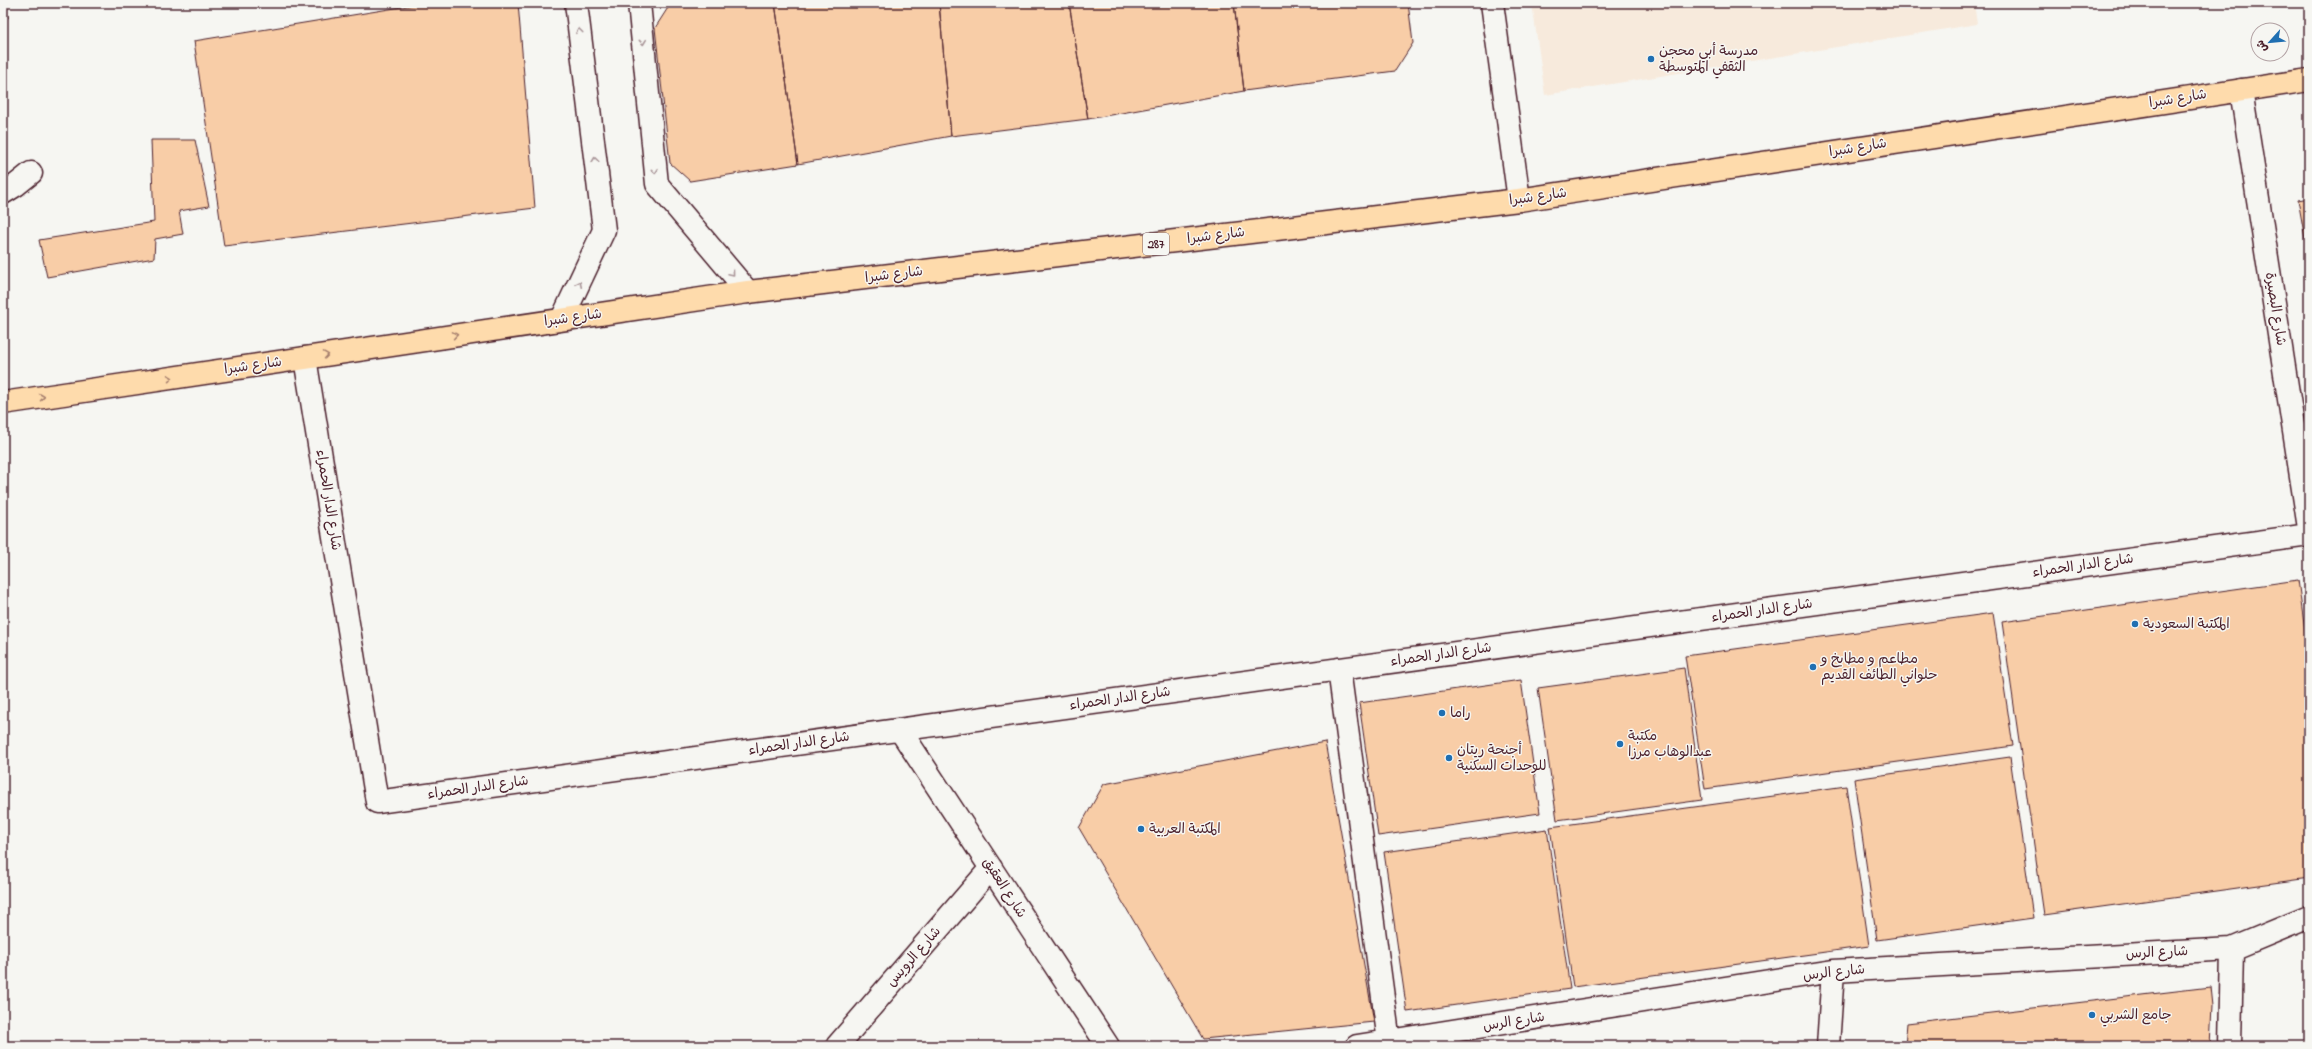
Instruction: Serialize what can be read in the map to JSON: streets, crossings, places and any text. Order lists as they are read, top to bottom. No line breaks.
{"streets":{"main road":["شارع شبرا","287"],"street":["شارع البصيرة","شارع الدار الحمراء","شارع العقيق","شارع الرس","شارع الرويس"]},"crossings":[["شارع شبرا","شارع البصيرة"],["شارع شبرا","شارع الدار الحمراء"],["شارع الدار الحمراء","شارع العقيق"],["شارع العقيق","شارع الرويس"]],"places":["مدرسة أبي محجن الثقفي المتوسطة","المكتبة السعودية","مطاعم و مطابخ و حلواني الطائف القديم","راما","مكتبة عبدالوهاب مرزا","أجنحة ريتان للوحدات السكنية","المكتبة العربية","جامع الشربي"],"north":"bottom left"}
